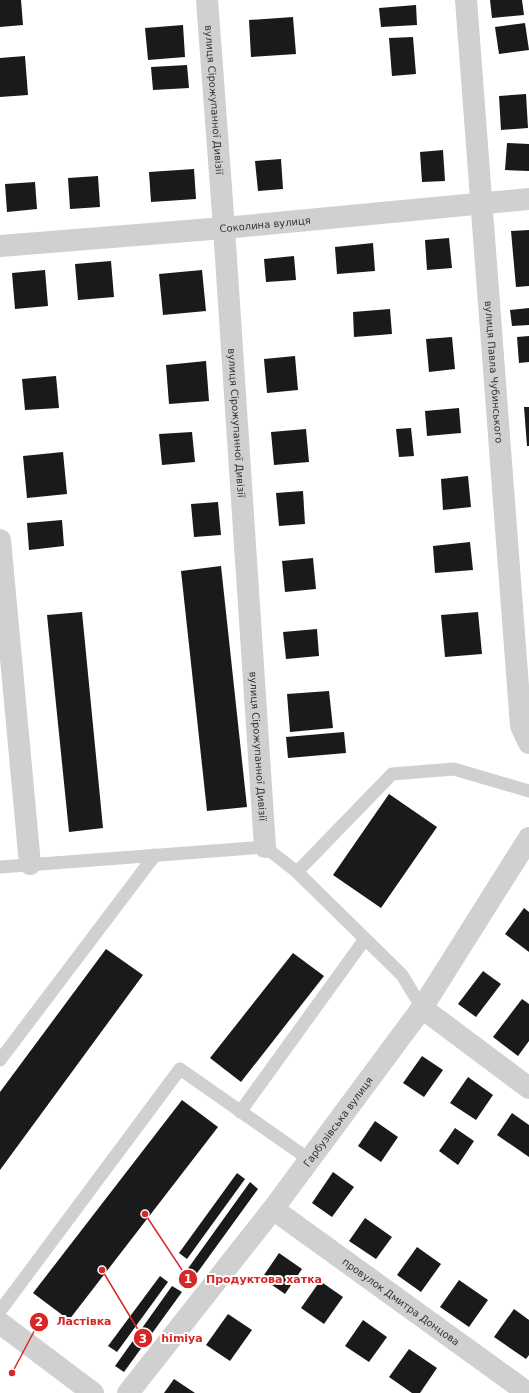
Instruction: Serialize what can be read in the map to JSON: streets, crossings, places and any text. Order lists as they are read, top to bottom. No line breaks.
{"streets":{"street":["вулиця Сірожупанної Дивізії","Соколина вулиця","вулиця Павла Чубинського","Гарбузівська вулиця","провулок Дмитра Донцова"]},"crossings":[["вулиця Сірожупанної Дивізії","Соколина вулиця"],["Соколина вулиця","вулиця Павла Чубинського"],["Гарбузівська вулиця","провулок Дмитра Донцова"]],"places":["Продуктова хатка","himiya","Ластівка"]}
